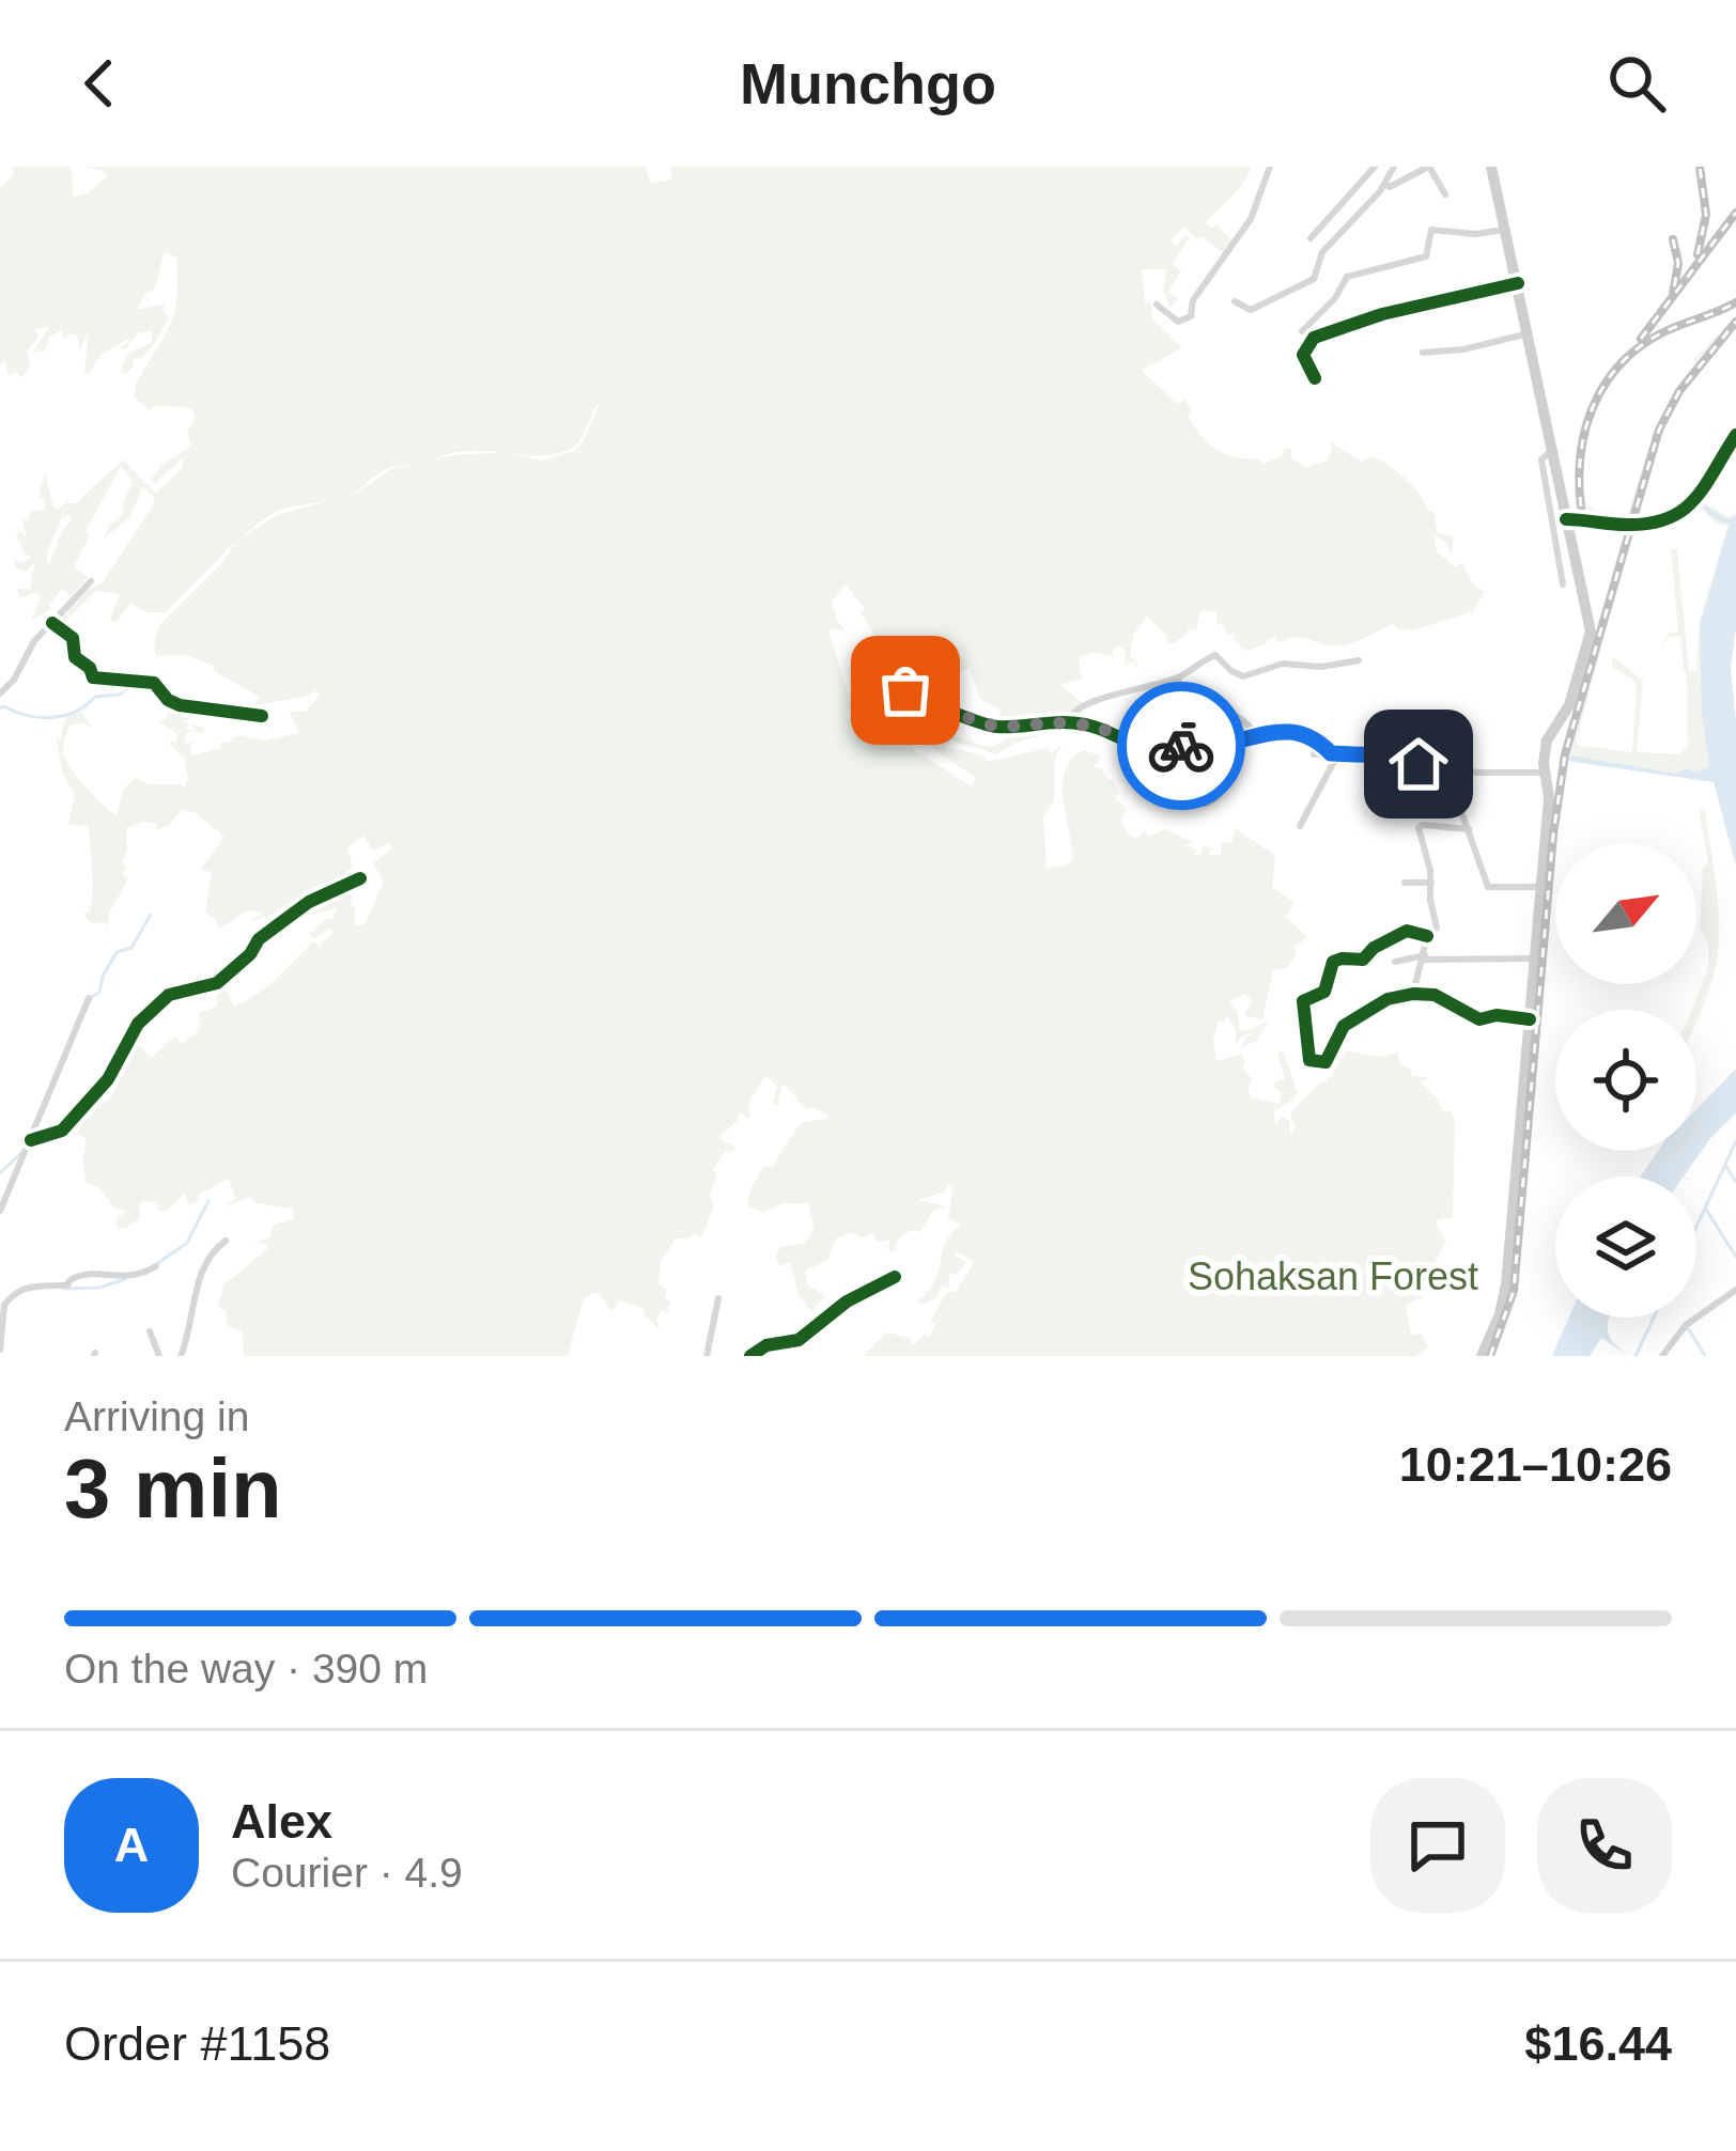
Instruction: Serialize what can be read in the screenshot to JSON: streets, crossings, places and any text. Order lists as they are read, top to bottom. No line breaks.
{"parks":["Sohaksan Forest"],"north":"top right","page":{"header":"Munchgo","heading":["3 min","Arriving in","10:21–10:26"],"panel":["Alex","Courier · 4.9","Order #1158","$16.44"],"bar":"On the way · 390 m","round":"A"}}
